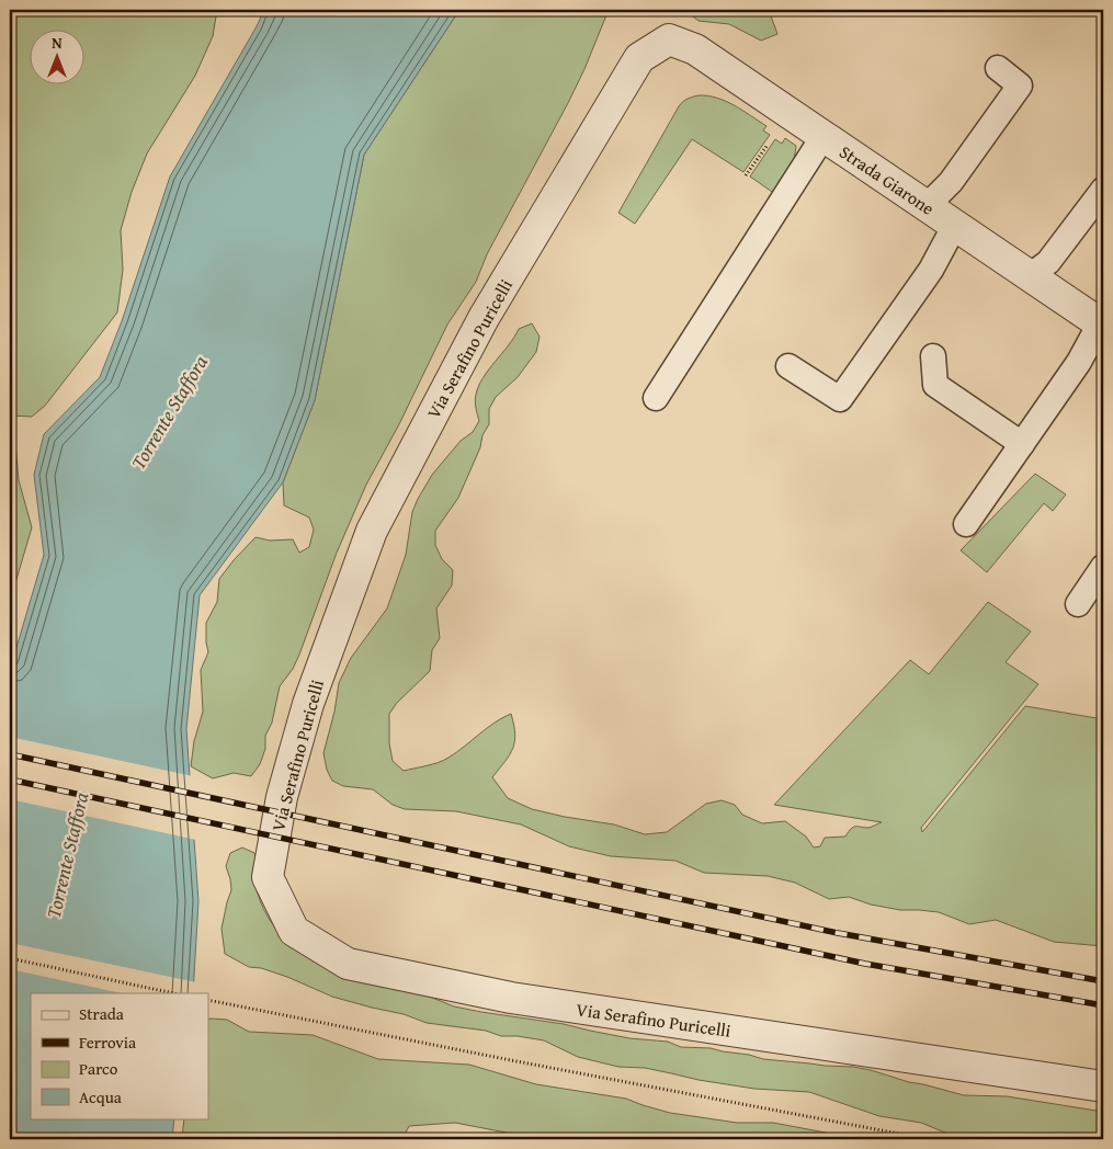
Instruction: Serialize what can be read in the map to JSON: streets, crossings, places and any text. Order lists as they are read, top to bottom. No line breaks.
{"streets":{"street":["Strada Giarone","Via Serafino Puricelli"]},"crossings":[["Strada Giarone","Via Serafino Puricelli"]],"water":["Torrente Staffora"],"legend":["Strada","Ferrovia","Parco","Acqua"],"north":"top"}
